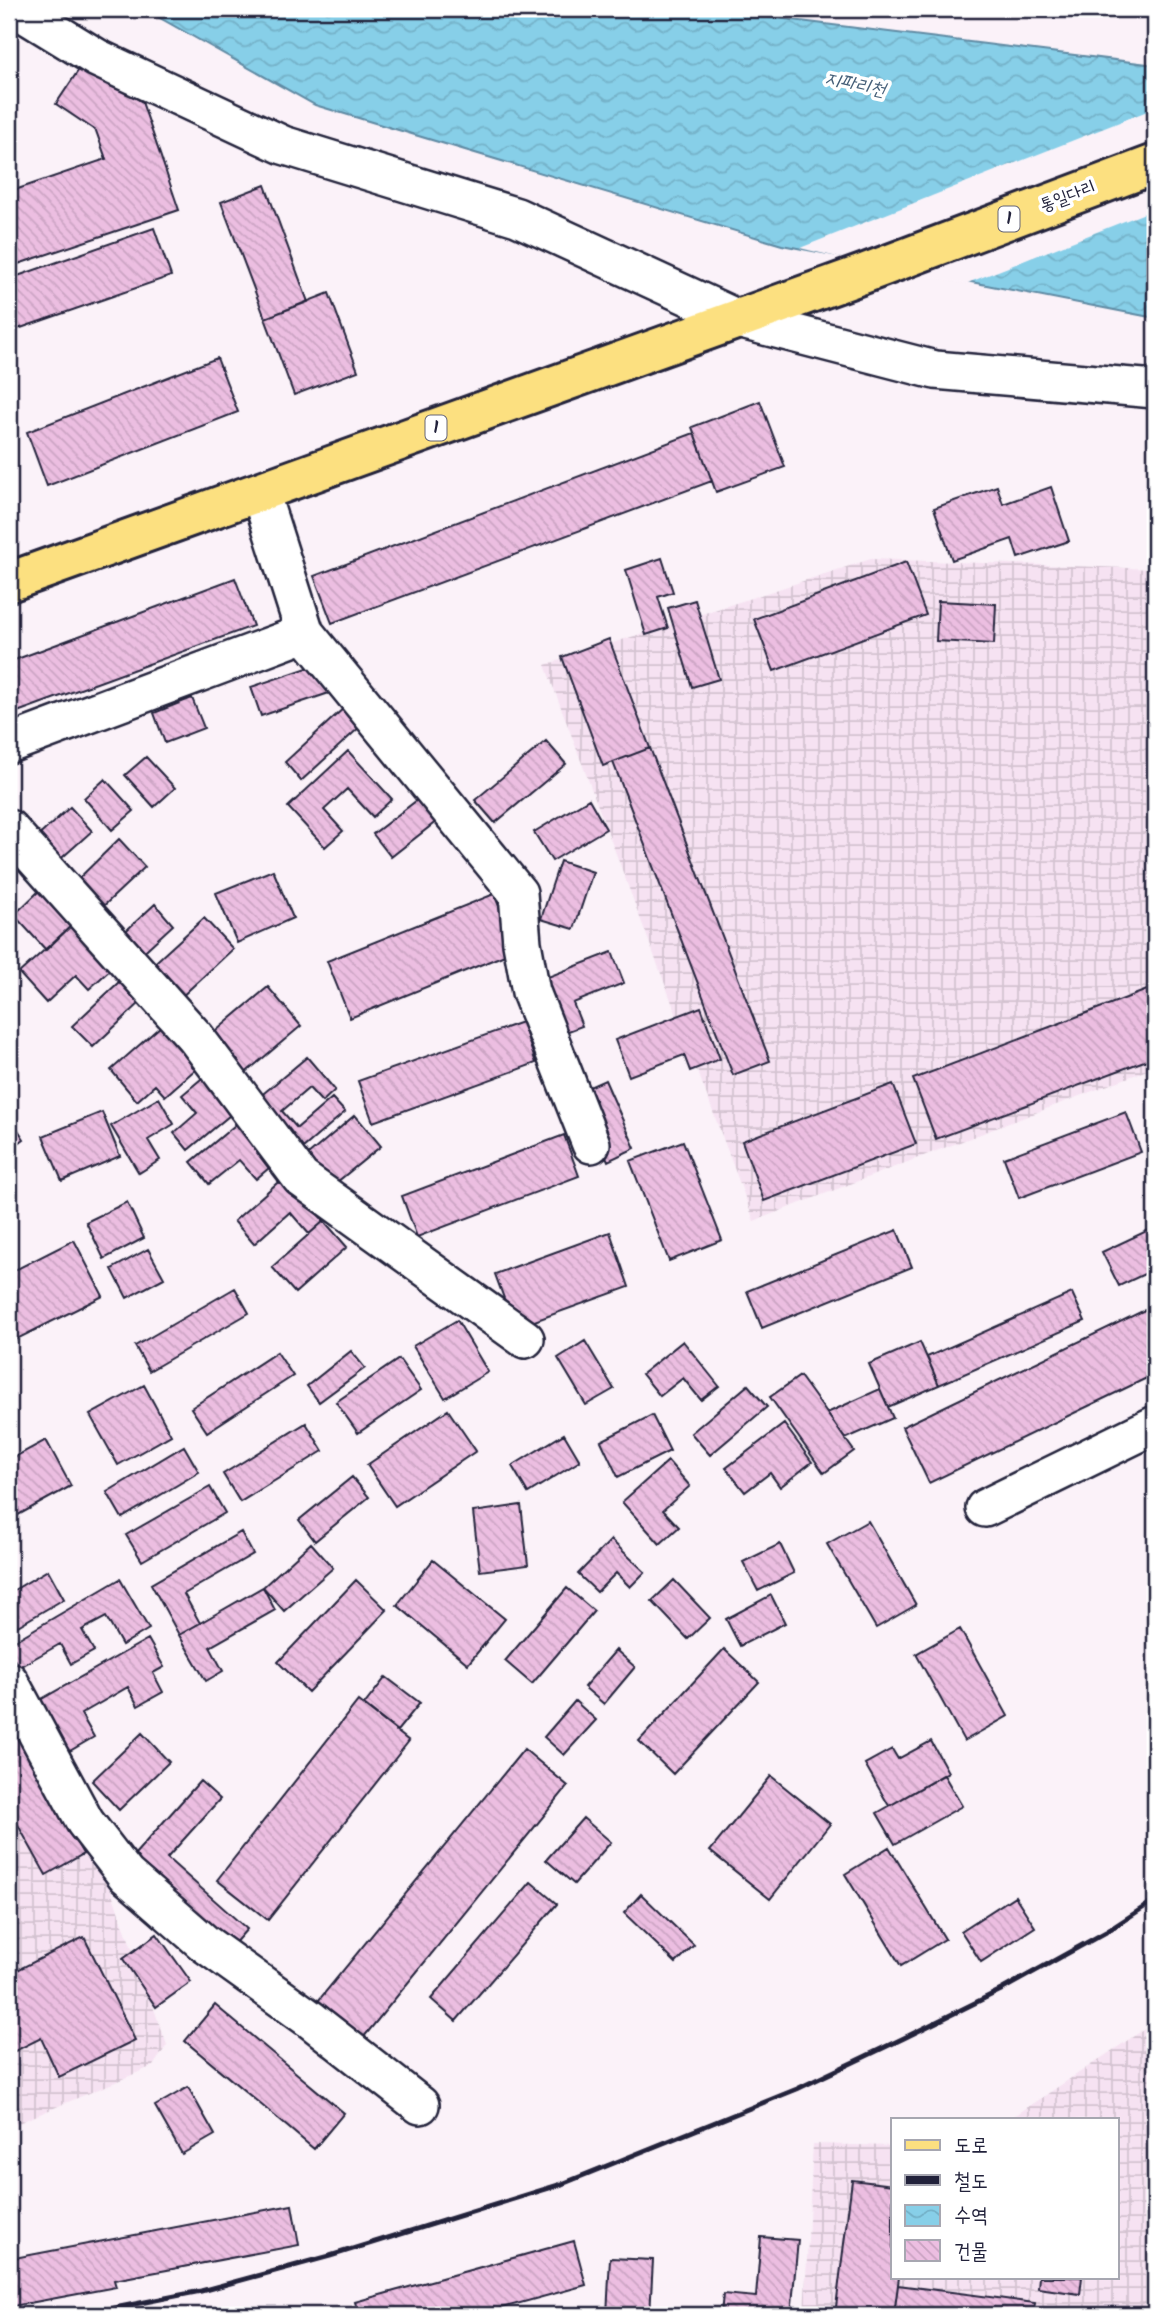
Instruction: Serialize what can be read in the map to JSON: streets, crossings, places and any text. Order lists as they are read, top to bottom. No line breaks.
{"streets":{"main road":["통일다리","1"]},"crossings":[["통일다리","1"]],"water":["지파리천"],"legend":["도로","철도","수역","건물"]}
